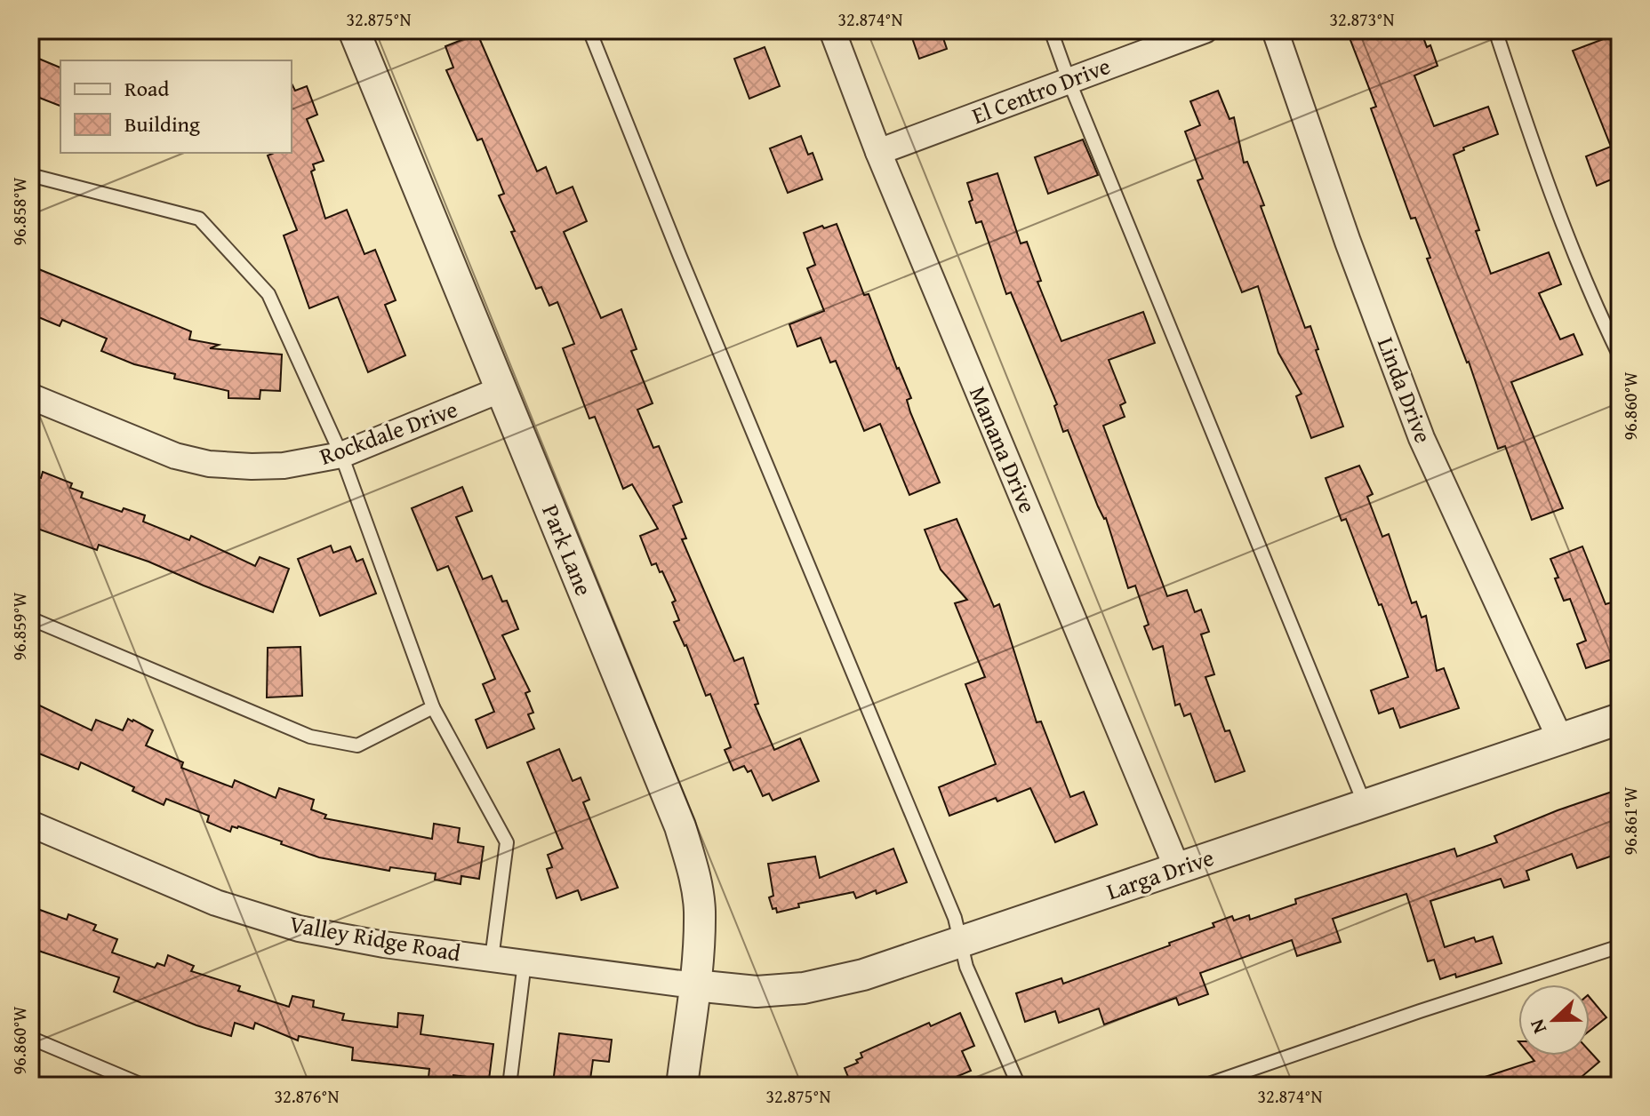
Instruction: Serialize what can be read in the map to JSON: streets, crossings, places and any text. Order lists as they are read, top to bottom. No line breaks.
{"streets":{"street":["El Centro Drive","Linda Drive","Rockdale Drive","Manana Drive","Park Lane","Larga Drive","Valley Ridge Road"]},"crossings":[["El Centro Drive","Manana Drive"],["Linda Drive","Larga Drive"],["Rockdale Drive","Park Lane"],["Manana Drive","Larga Drive"],["Park Lane","Larga Drive"],["Park Lane","Valley Ridge Road"],["Larga Drive","Valley Ridge Road"]],"legend":["Road","Building"],"north":"left","coordinates":["32.875°N","32.874°N","32.873°N","96.858°W","96.860°W","96.859°W","96.861°W","32.876°N"]}
